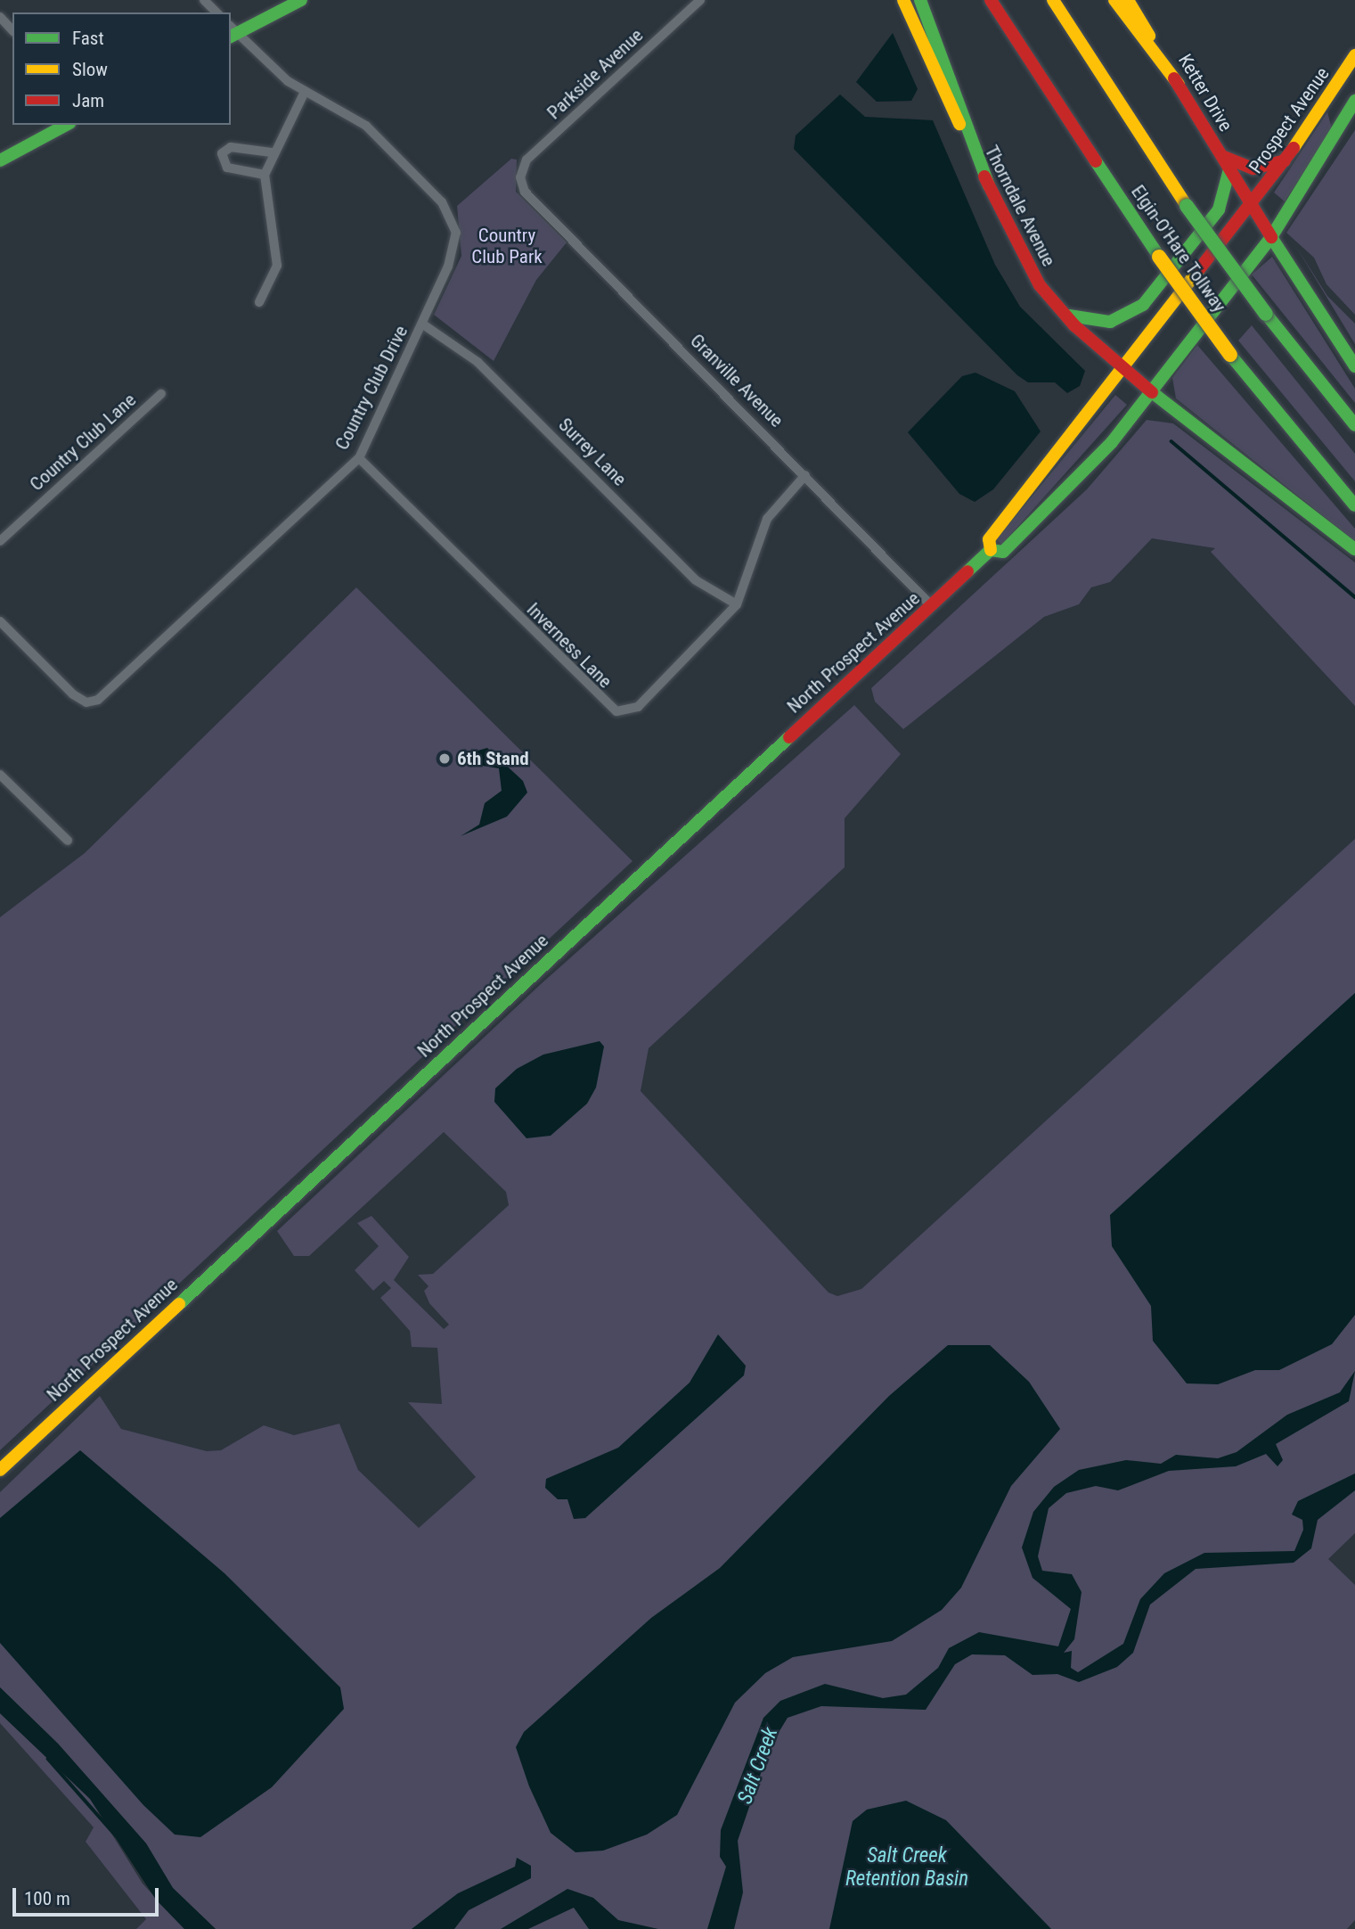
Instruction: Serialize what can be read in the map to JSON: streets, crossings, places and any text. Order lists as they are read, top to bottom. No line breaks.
{"streets":{"main road":["Ketter Drive","Prospect Avenue","Thorndale Avenue","Elgin-O'Hare Tollway","North Prospect Avenue"],"street":["Parkside Avenue","Granville Avenue","Country Club Drive","Country Club Lane","Surrey Lane","Inverness Lane"]},"crossings":[["Parkside Avenue","Granville Avenue"],["Ketter Drive","Prospect Avenue"],["Ketter Drive","North Prospect Avenue"],["Prospect Avenue","North Prospect Avenue"],["Thorndale Avenue","North Prospect Avenue"],["Granville Avenue","Inverness Lane"],["Granville Avenue","North Prospect Avenue"],["Country Club Drive","Surrey Lane"],["Country Club Drive","Inverness Lane"],["Surrey Lane","Inverness Lane"]],"water":["Salt Creek","Salt Creek Retention Basin"],"parks":["Country Club Park"],"places":["6th Stand"],"legend":["Fast","Slow","Jam"],"scale_bar":"100 m"}
